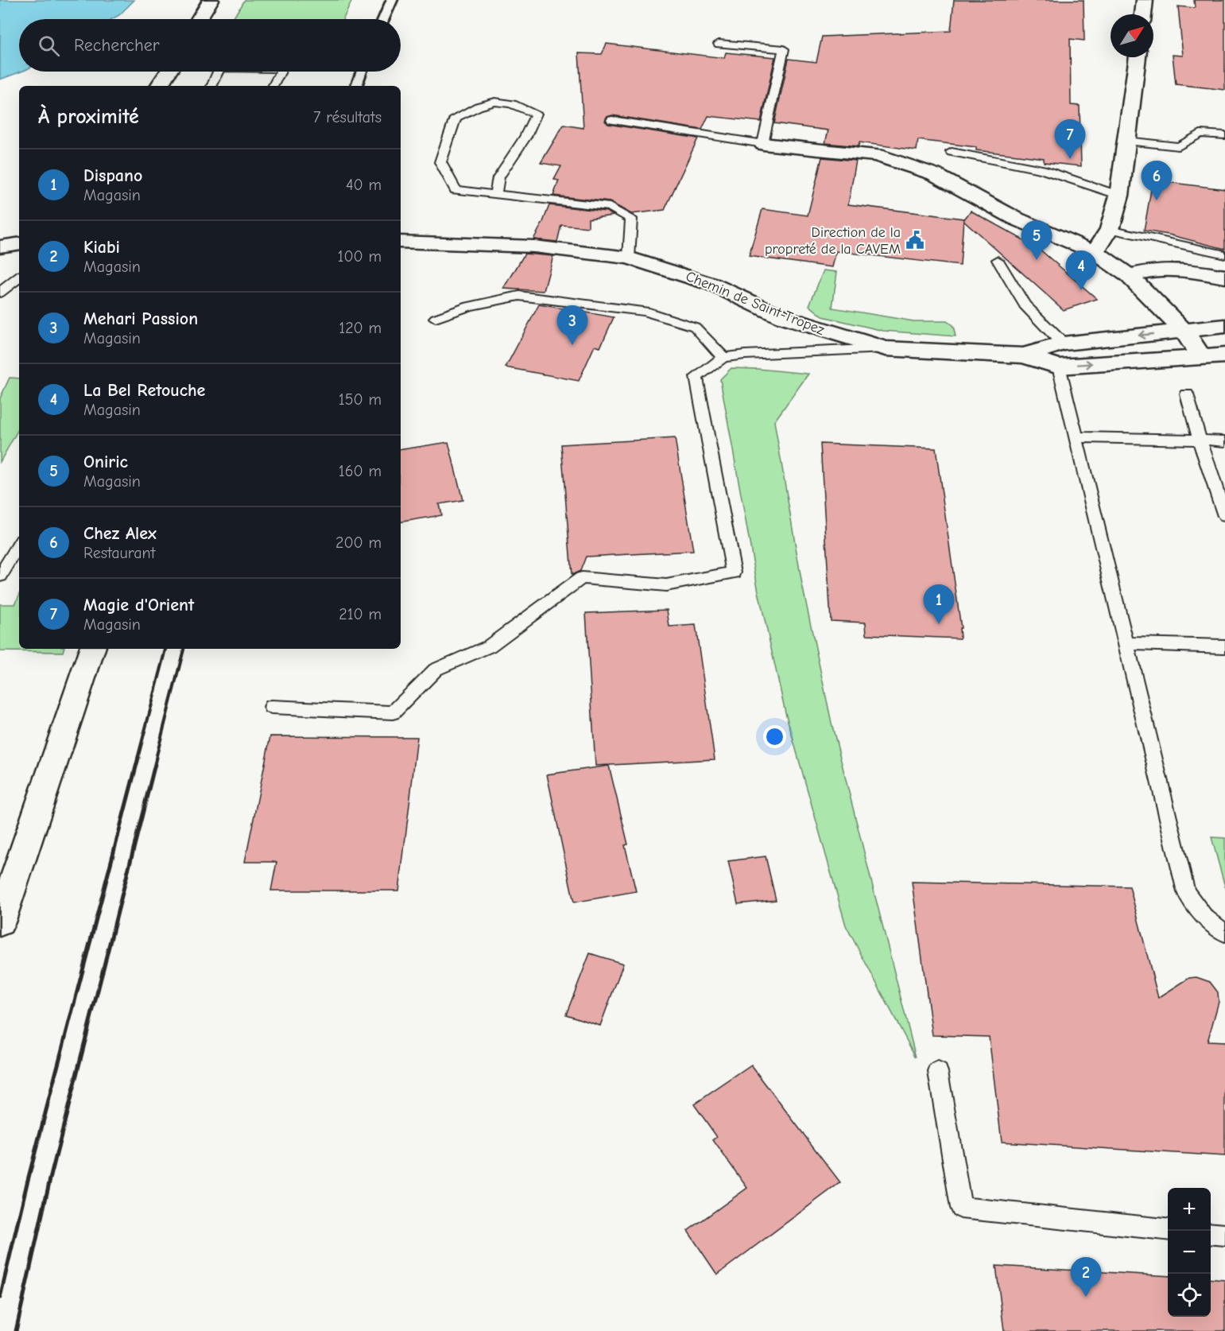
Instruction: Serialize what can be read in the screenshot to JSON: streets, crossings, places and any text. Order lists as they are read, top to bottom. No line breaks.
{"streets":{"street":["Chemin de Saint-Tropez"]},"places":{"public building":["Direction de la propreté de la CAVEM"]},"north":"top right","page":{"search":"Rechercher","heading":["À proximité","7 résultats"],"pins":["7","6","5","4","3","1","2"],"list":[{"mark":"1","name":"Dispano","note":"Magasin","value":"40 m"},{"mark":"2","name":"Kiabi","note":"Magasin","value":"100 m"},{"mark":"3","name":"Mehari Passion","note":"Magasin","value":"120 m"},{"mark":"4","name":"La Bel Retouche","note":"Magasin","value":"150 m"},{"mark":"5","name":"Oniric","note":"Magasin","value":"160 m"},{"mark":"6","name":"Chez Alex","note":"Restaurant","value":"200 m"},{"mark":"7","name":"Magie d'Orient","note":"Magasin","value":"210 m"}],"map_buttons":["+","−"]}}
